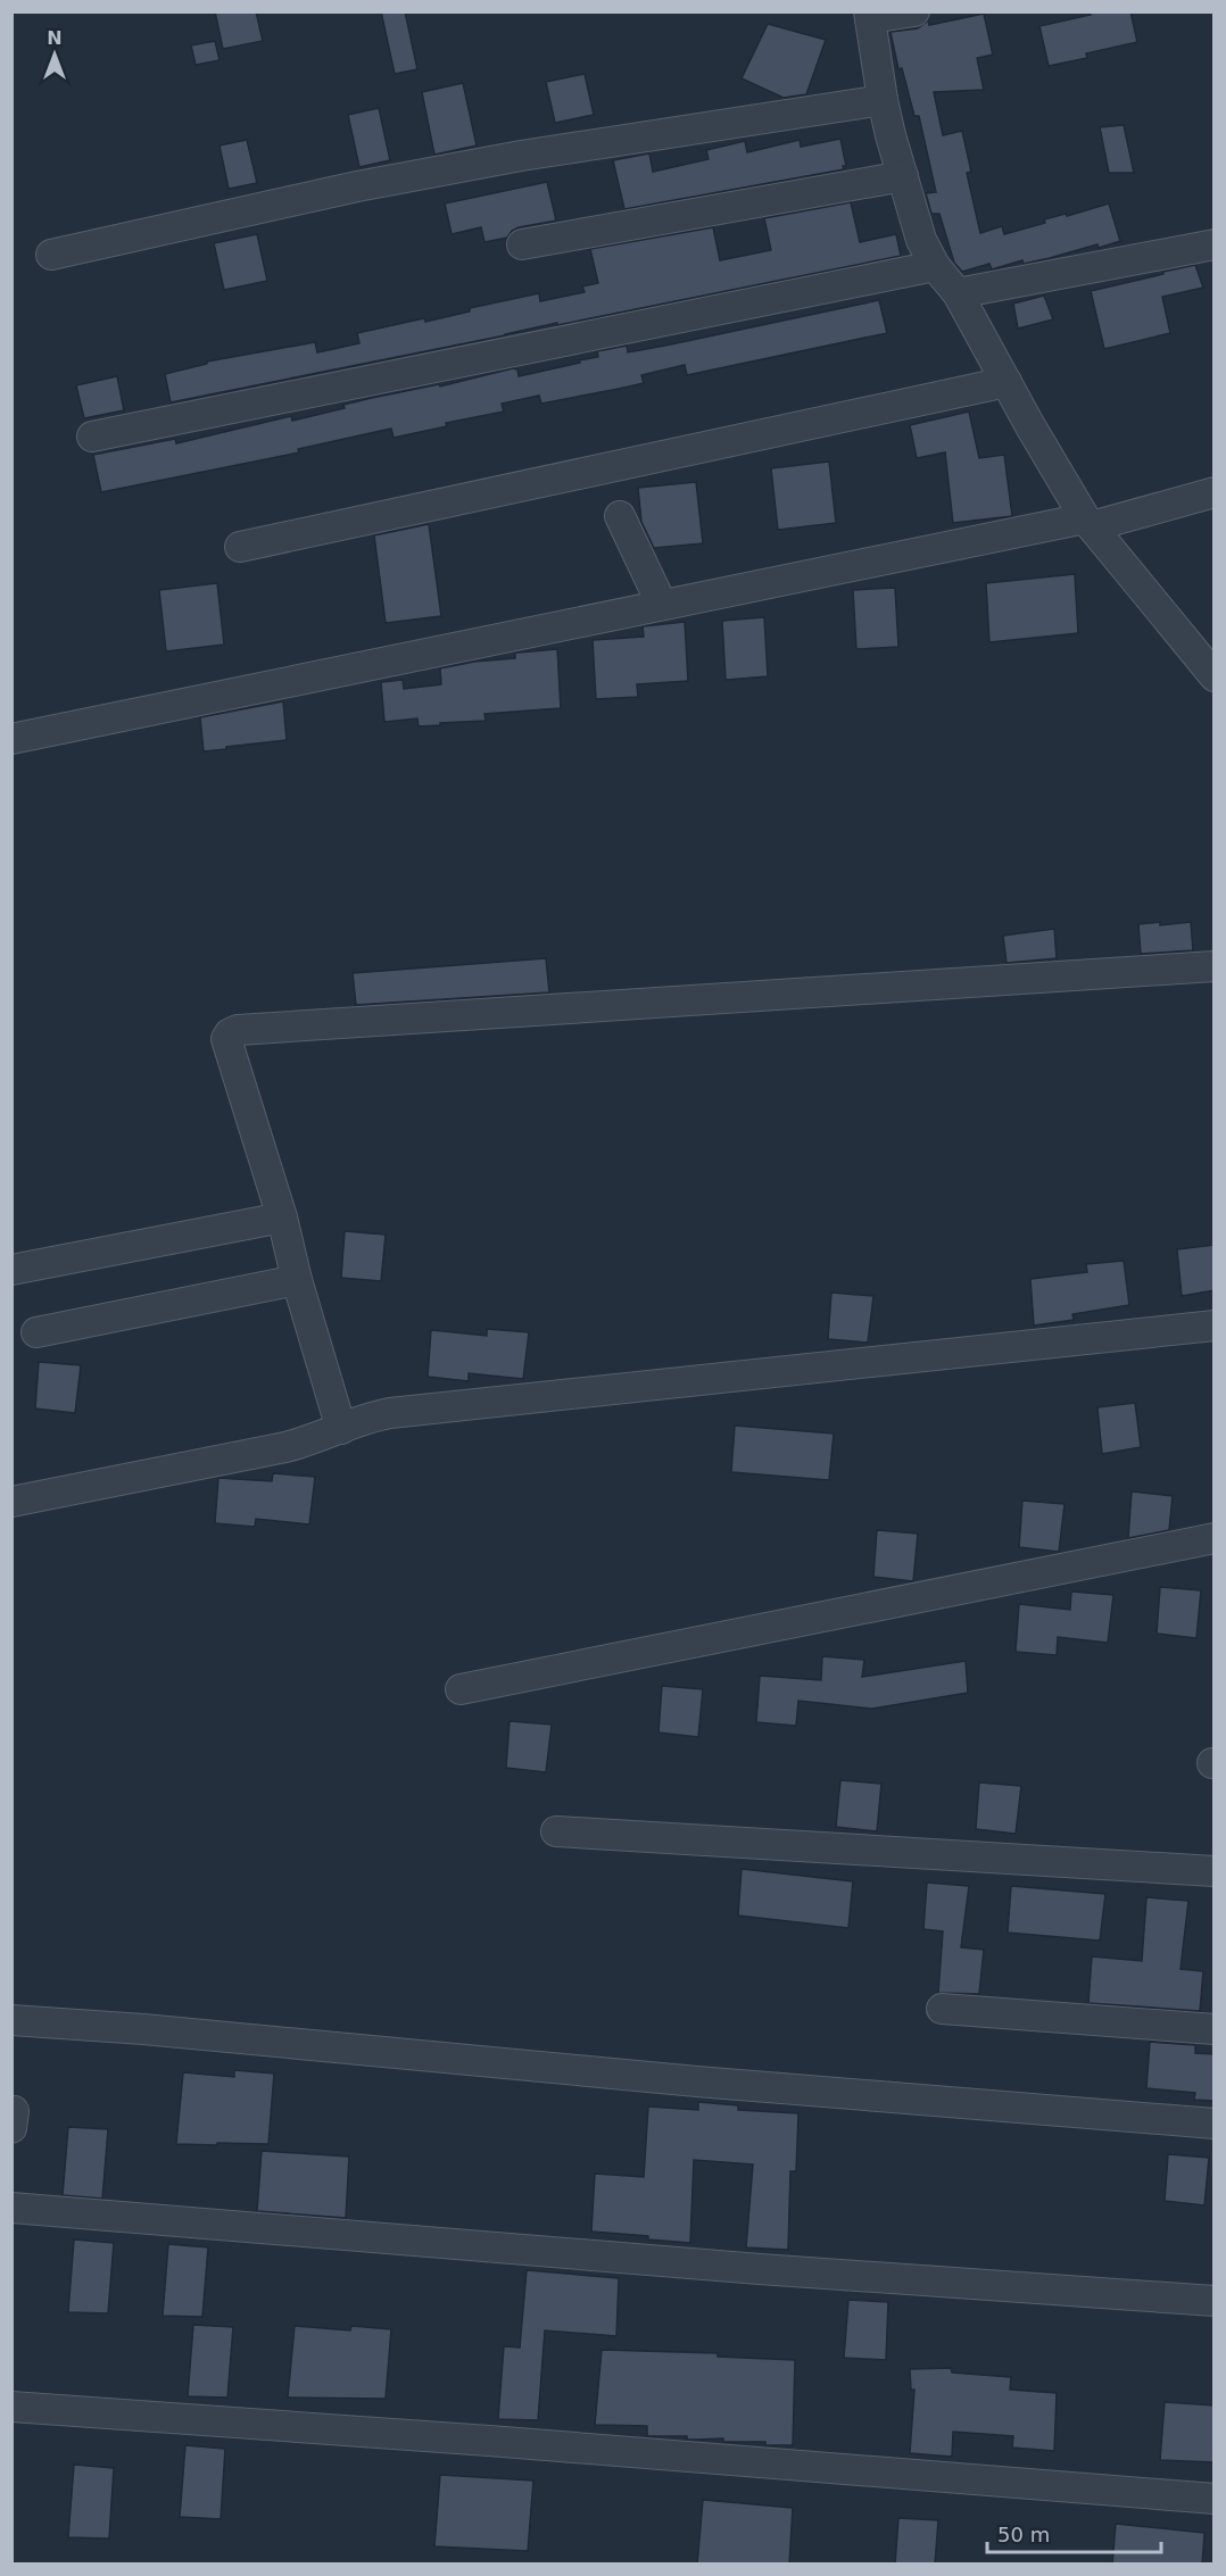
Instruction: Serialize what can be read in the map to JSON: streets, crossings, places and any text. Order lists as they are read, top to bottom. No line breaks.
{"scale_bar":"50 m","north":"top"}
